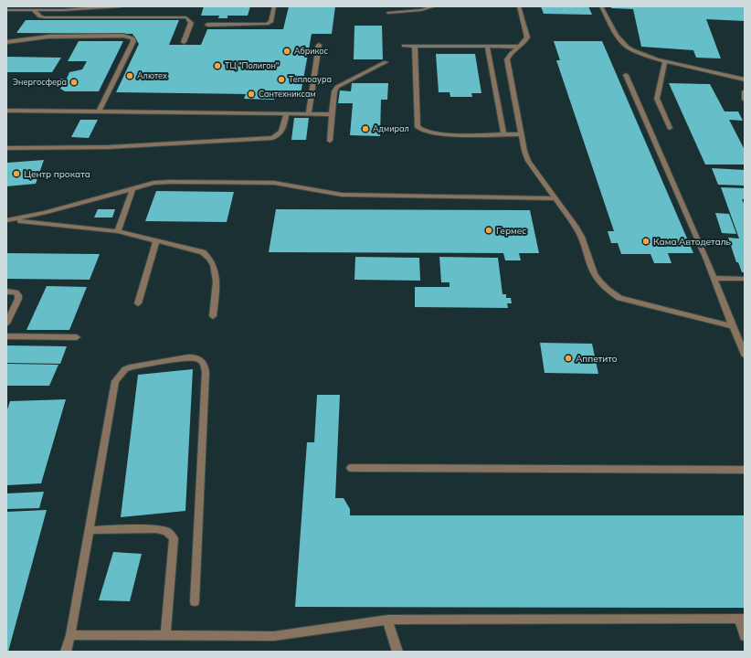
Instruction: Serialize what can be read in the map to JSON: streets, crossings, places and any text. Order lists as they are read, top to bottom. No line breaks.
{"places":["Абрикос","ТЦ \"Полигон\"","Алютех","Теплоаура","Энергосфера","Сантехниксам","Адмирал","Центр проката","Гермес","Кама Автодеталь","Аппетито"]}
